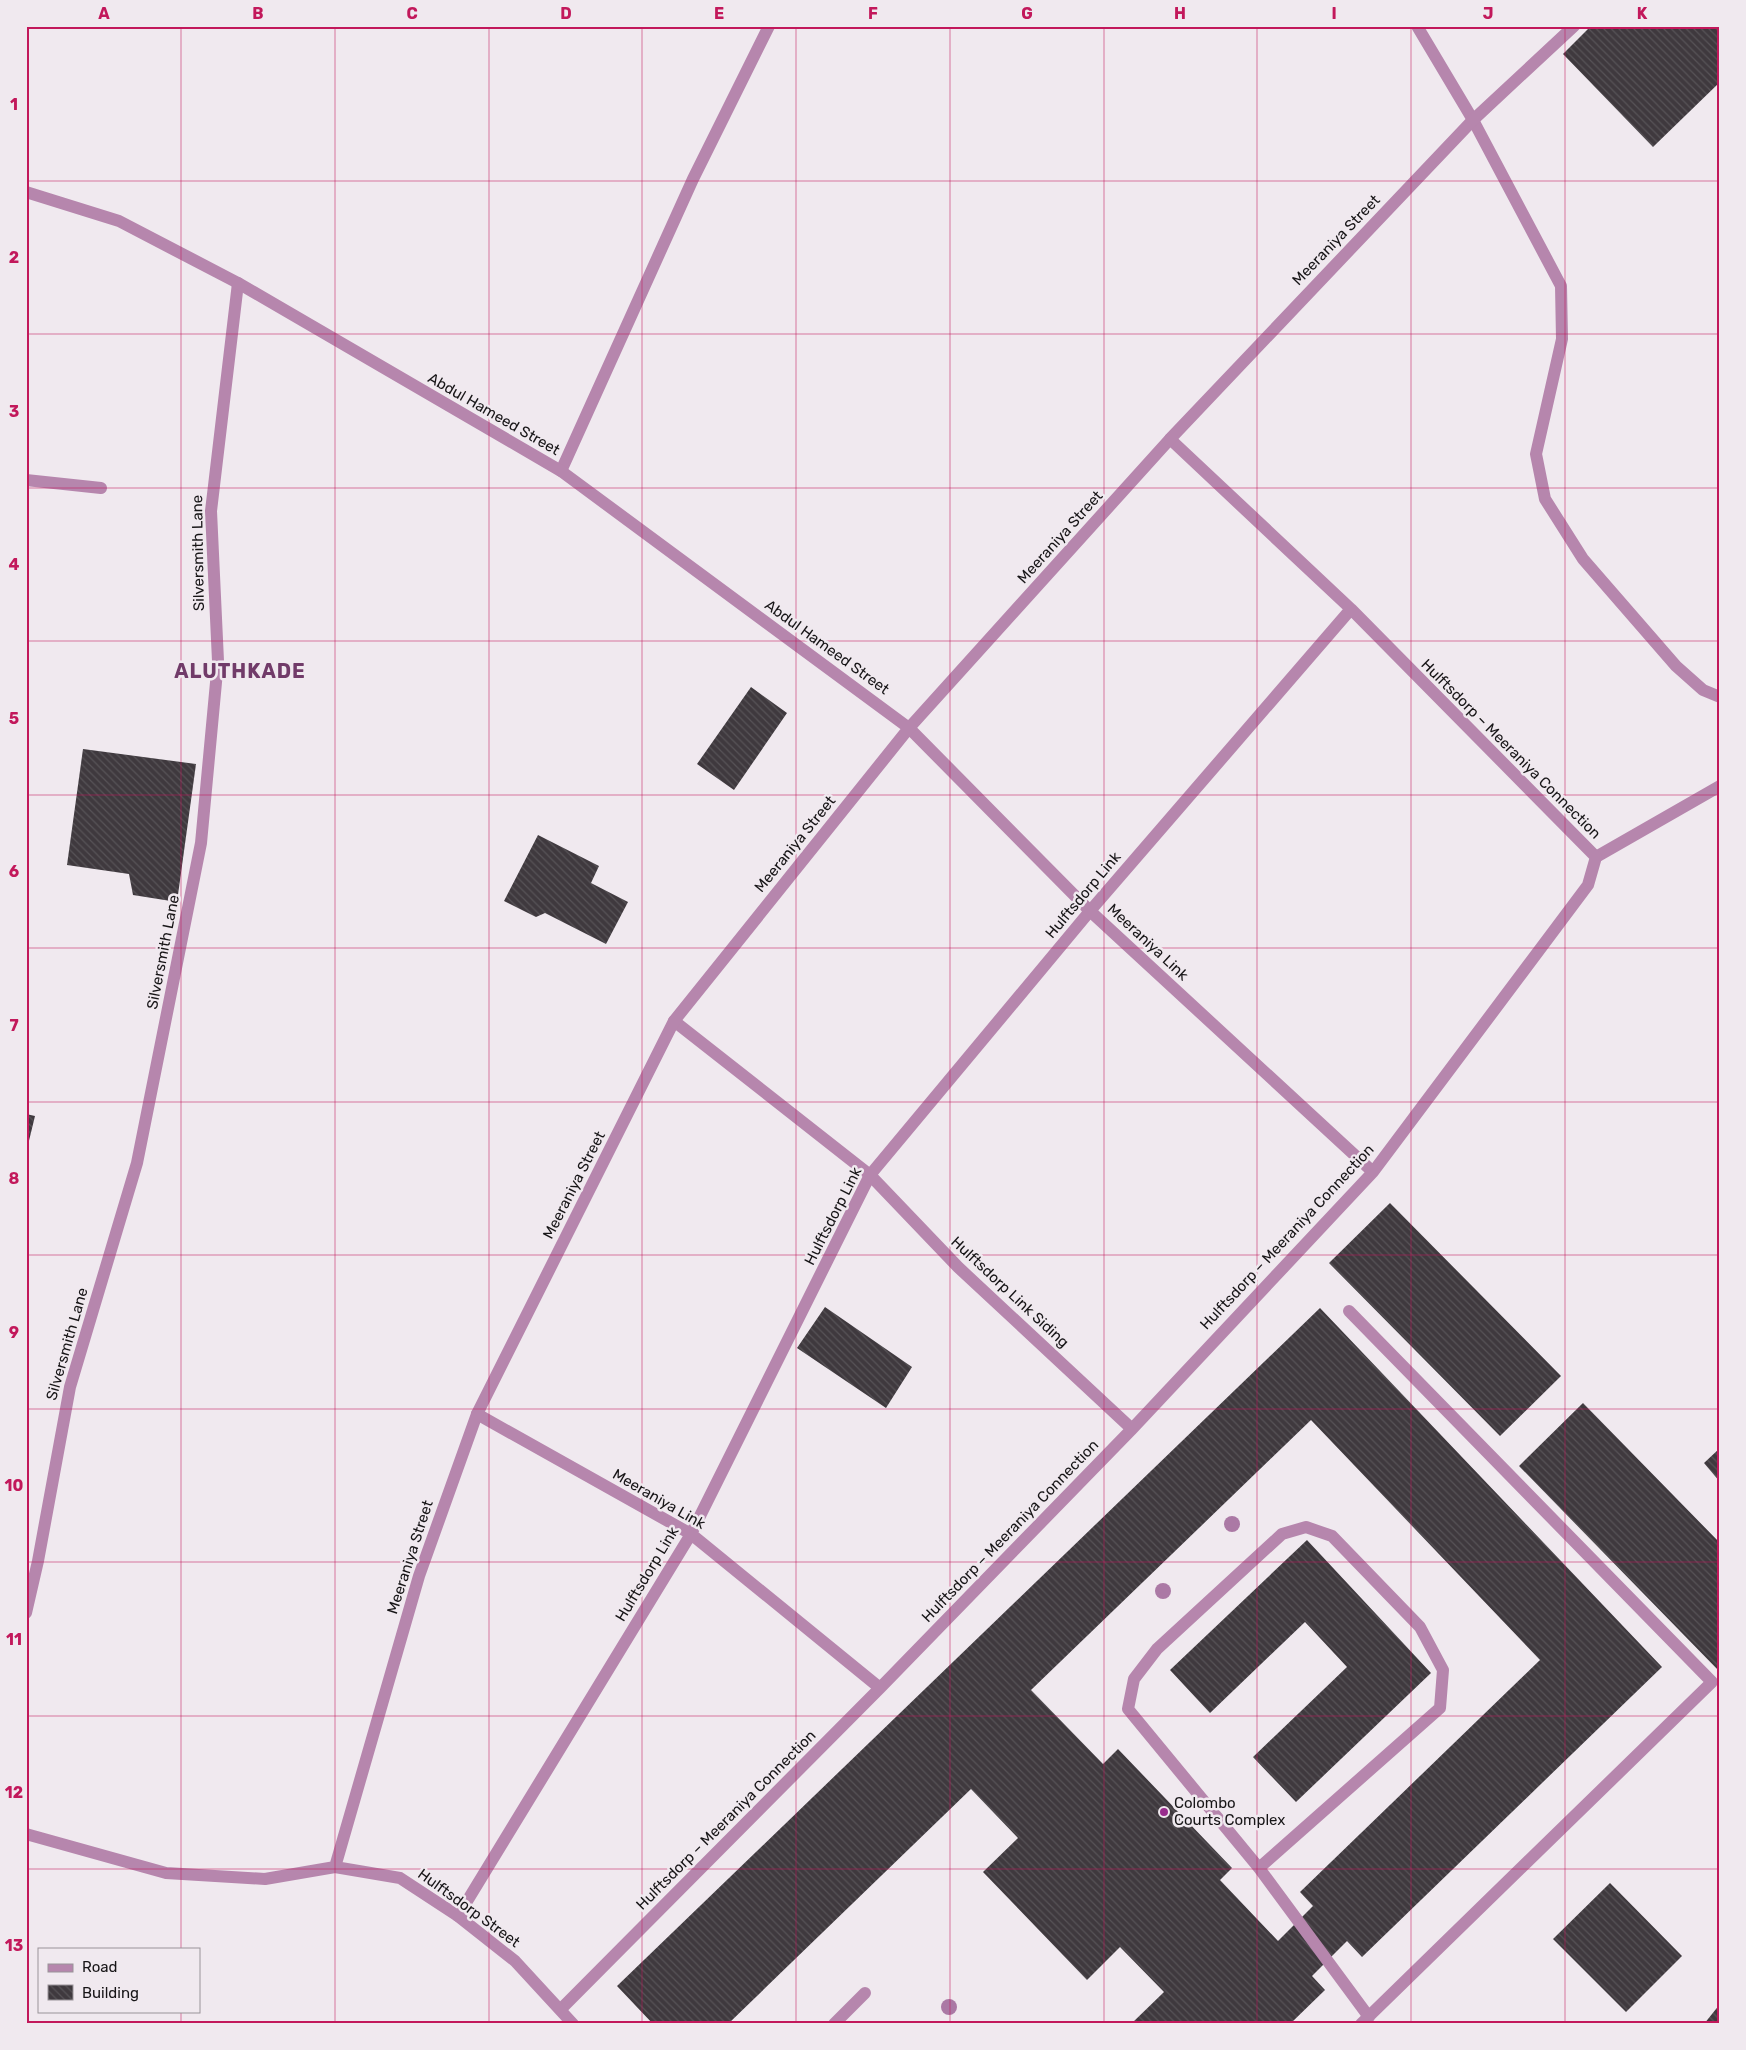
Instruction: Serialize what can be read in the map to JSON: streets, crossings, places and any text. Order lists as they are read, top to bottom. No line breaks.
{"streets":{"street":["Meeraniya Street","Abdul Hameed Street","Silversmith Lane","Hulftsdorp – Meeraniya Connection","Hulftsdorp Link","Meeraniya Link","Hulftsdorp Link Siding","Hulftsdorp Street"]},"crossings":[["Meeraniya Street","Abdul Hameed Street"],["Meeraniya Street","Hulftsdorp – Meeraniya Connection"],["Meeraniya Street","Meeraniya Link"],["Meeraniya Street","Hulftsdorp Link Siding"],["Meeraniya Street","Hulftsdorp Street"],["Abdul Hameed Street","Silversmith Lane"],["Abdul Hameed Street","Meeraniya Link"],["Hulftsdorp – Meeraniya Connection","Hulftsdorp Link"],["Hulftsdorp – Meeraniya Connection","Meeraniya Link"],["Hulftsdorp – Meeraniya Connection","Hulftsdorp Link Siding"],["Hulftsdorp – Meeraniya Connection","Hulftsdorp Street"],["Hulftsdorp Link","Meeraniya Link"],["Hulftsdorp Link","Hulftsdorp Link Siding"],["Hulftsdorp Link","Hulftsdorp Street"]],"districts":["ALUTHKADE"],"places":["Colombo Courts Complex"],"legend":["Road","Building"],"grid":{"columns":["A","B","C","D","E","F","G","H","I","J","K"],"rows":["1","2","3","4","5","6","7","8","9","10","11","12","13"]}}
